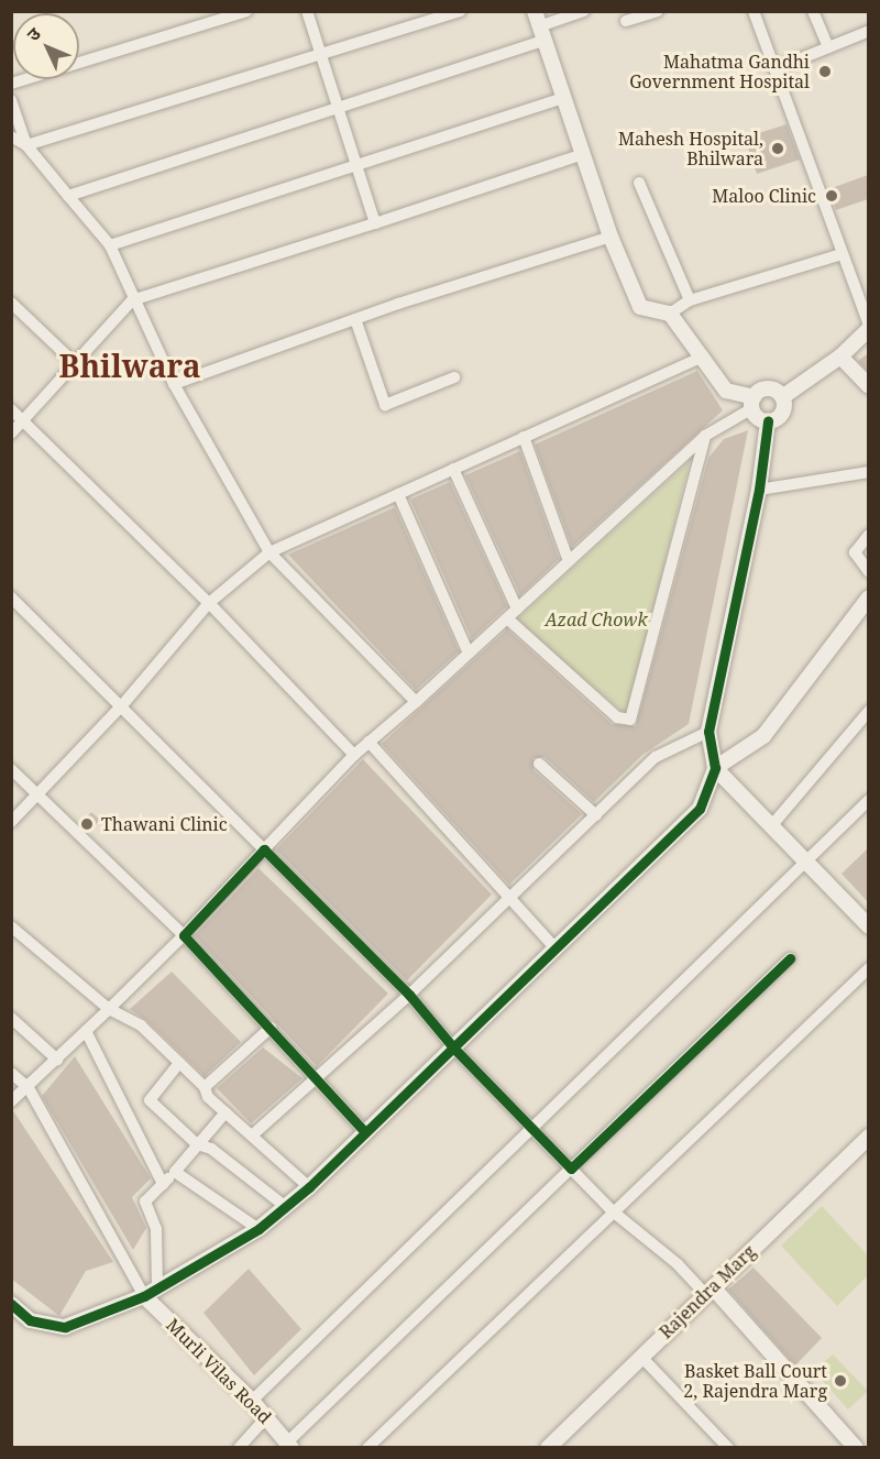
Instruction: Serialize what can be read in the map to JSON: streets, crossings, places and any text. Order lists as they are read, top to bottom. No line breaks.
{"streets":{"street":["Rajendra Marg","Murli Vilas Road"]},"districts":["Bhilwara"],"parks":["Azad Chowk"],"places":["Mahatma Gandhi Government Hospital","Mahesh Hospital, Bhilwara","Maloo Clinic","Thawani Clinic","Basket Ball Court 2, Rajendra Marg"],"north":"top left"}
